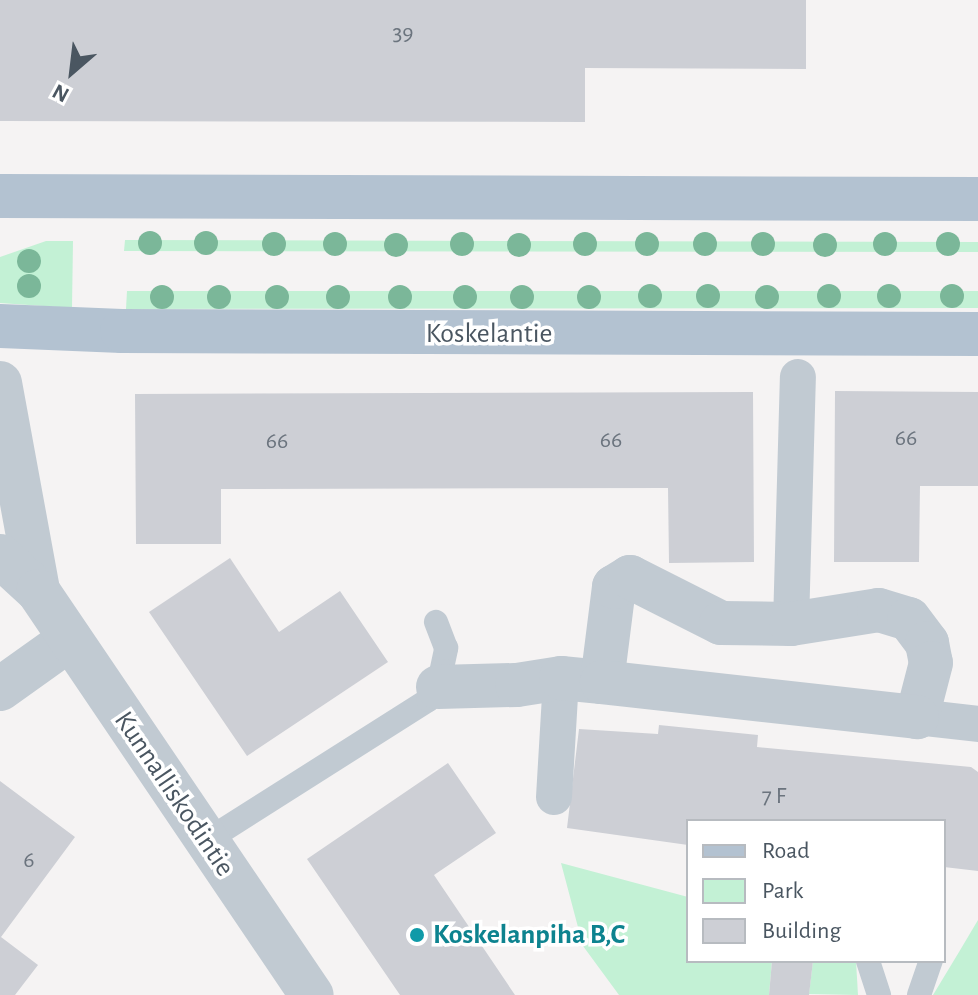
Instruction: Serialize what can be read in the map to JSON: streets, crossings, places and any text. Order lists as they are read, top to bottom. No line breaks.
{"streets":{"main road":["Koskelantie"],"street":["Kunnalliskodintie"]},"places":["Koskelanpiha B,C"],"house_numbers":["39","66","66","66","7 F","6"],"legend":["Road","Park","Building"],"north":"bottom left"}
